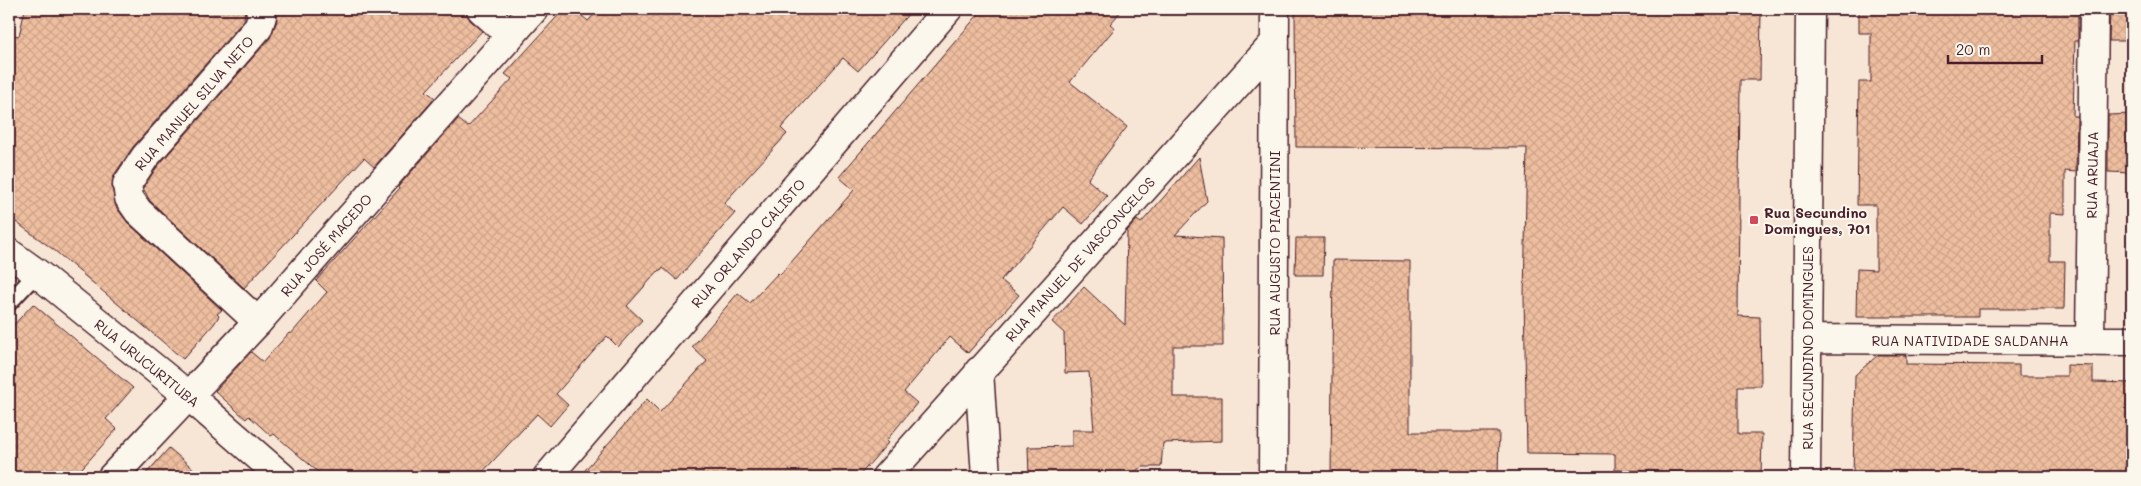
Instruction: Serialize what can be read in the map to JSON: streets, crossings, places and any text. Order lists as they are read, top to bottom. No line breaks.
{"streets":{"street":["RUA MANUEL SILVA NETO","RUA ARUAJA","RUA ORLANDO CALISTO","RUA AUGUSTO PIACENTINI","RUA JOSÉ MACEDO","RUA MANUEL DE VASCONCELOS","RUA NATIVIDADE SALDANHA","RUA SECUNDINO DOMINGUES","RUA URUCURITUBA"]},"crossings":[["RUA MANUEL SILVA NETO","RUA JOSÉ MACEDO"],["RUA ARUAJA","RUA NATIVIDADE SALDANHA"],["RUA AUGUSTO PIACENTINI","RUA MANUEL DE VASCONCELOS"],["RUA JOSÉ MACEDO","RUA URUCURITUBA"],["RUA NATIVIDADE SALDANHA","RUA SECUNDINO DOMINGUES"]],"places":{"transit":["Rua Secundino Domingues, 701"]},"scale_bar":"20 m"}
